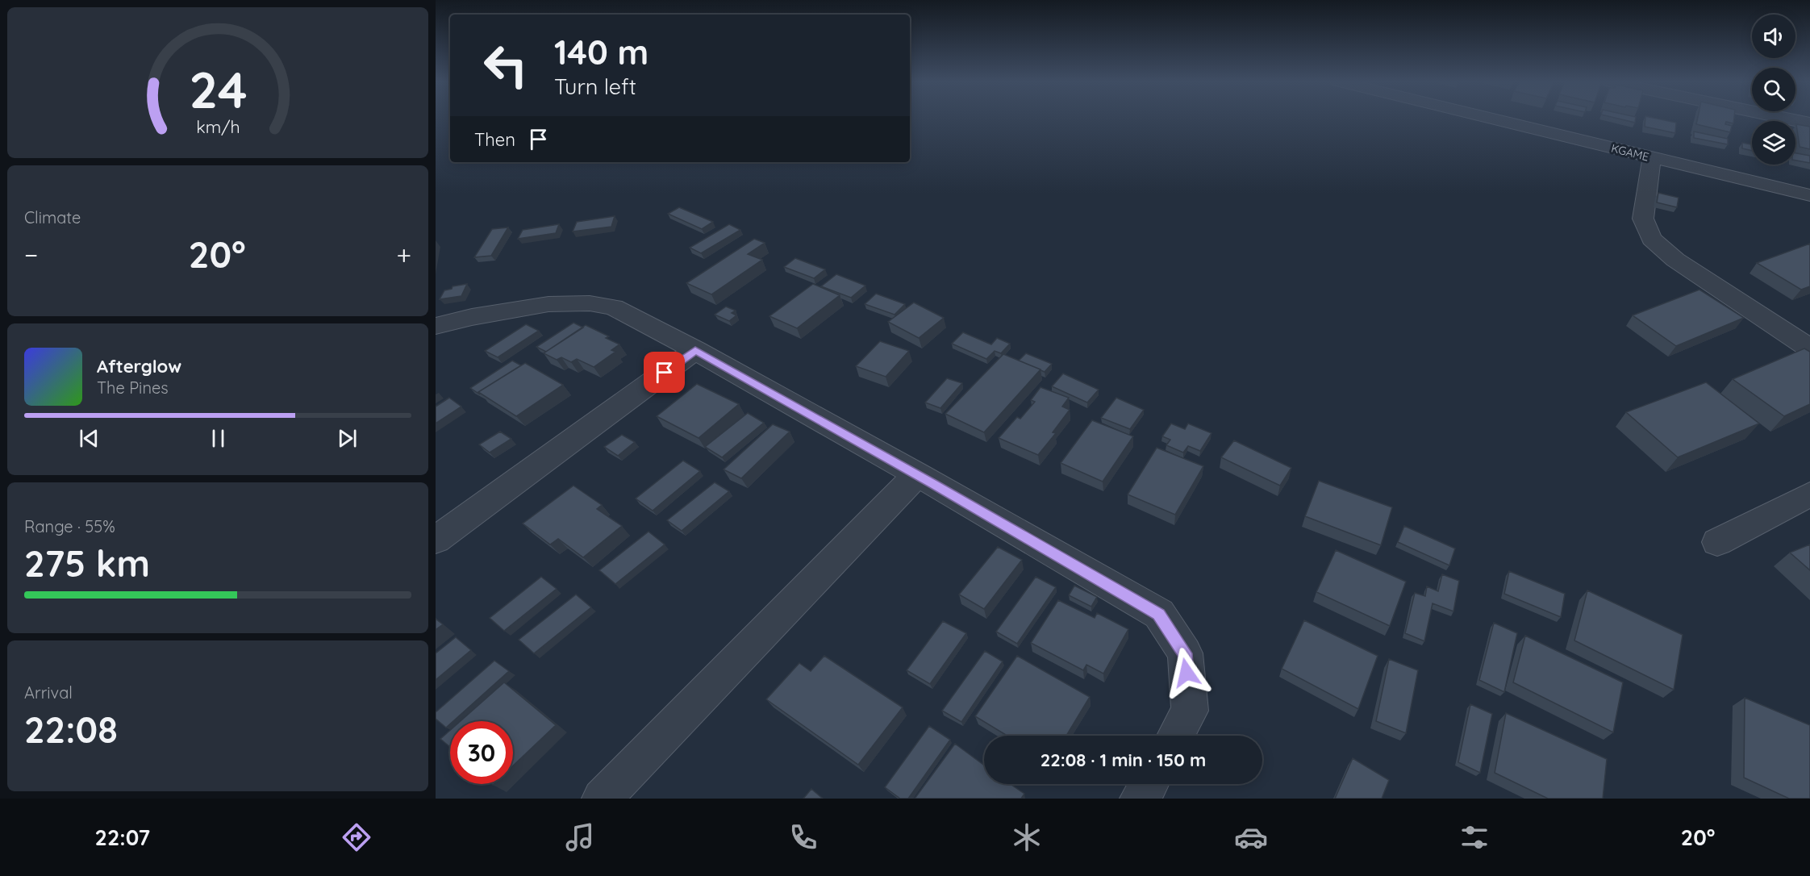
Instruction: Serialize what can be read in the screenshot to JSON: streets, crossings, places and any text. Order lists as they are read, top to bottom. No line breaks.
{"streets":{"street":["KGAME"]},"page":{"turn":["140 m","Turn left"],"then":"Then","tile":["Climate",["Range · 55%","275 km"],["Arrival","22:08"]],"heat":["−","20°","+"],"song":["Afterglow","The Pines"],"limit":"30","trip":"22:08 · 1 min · 150 m","tabs":["22:07","20°"],"gauge":["24","km/h"]}}
